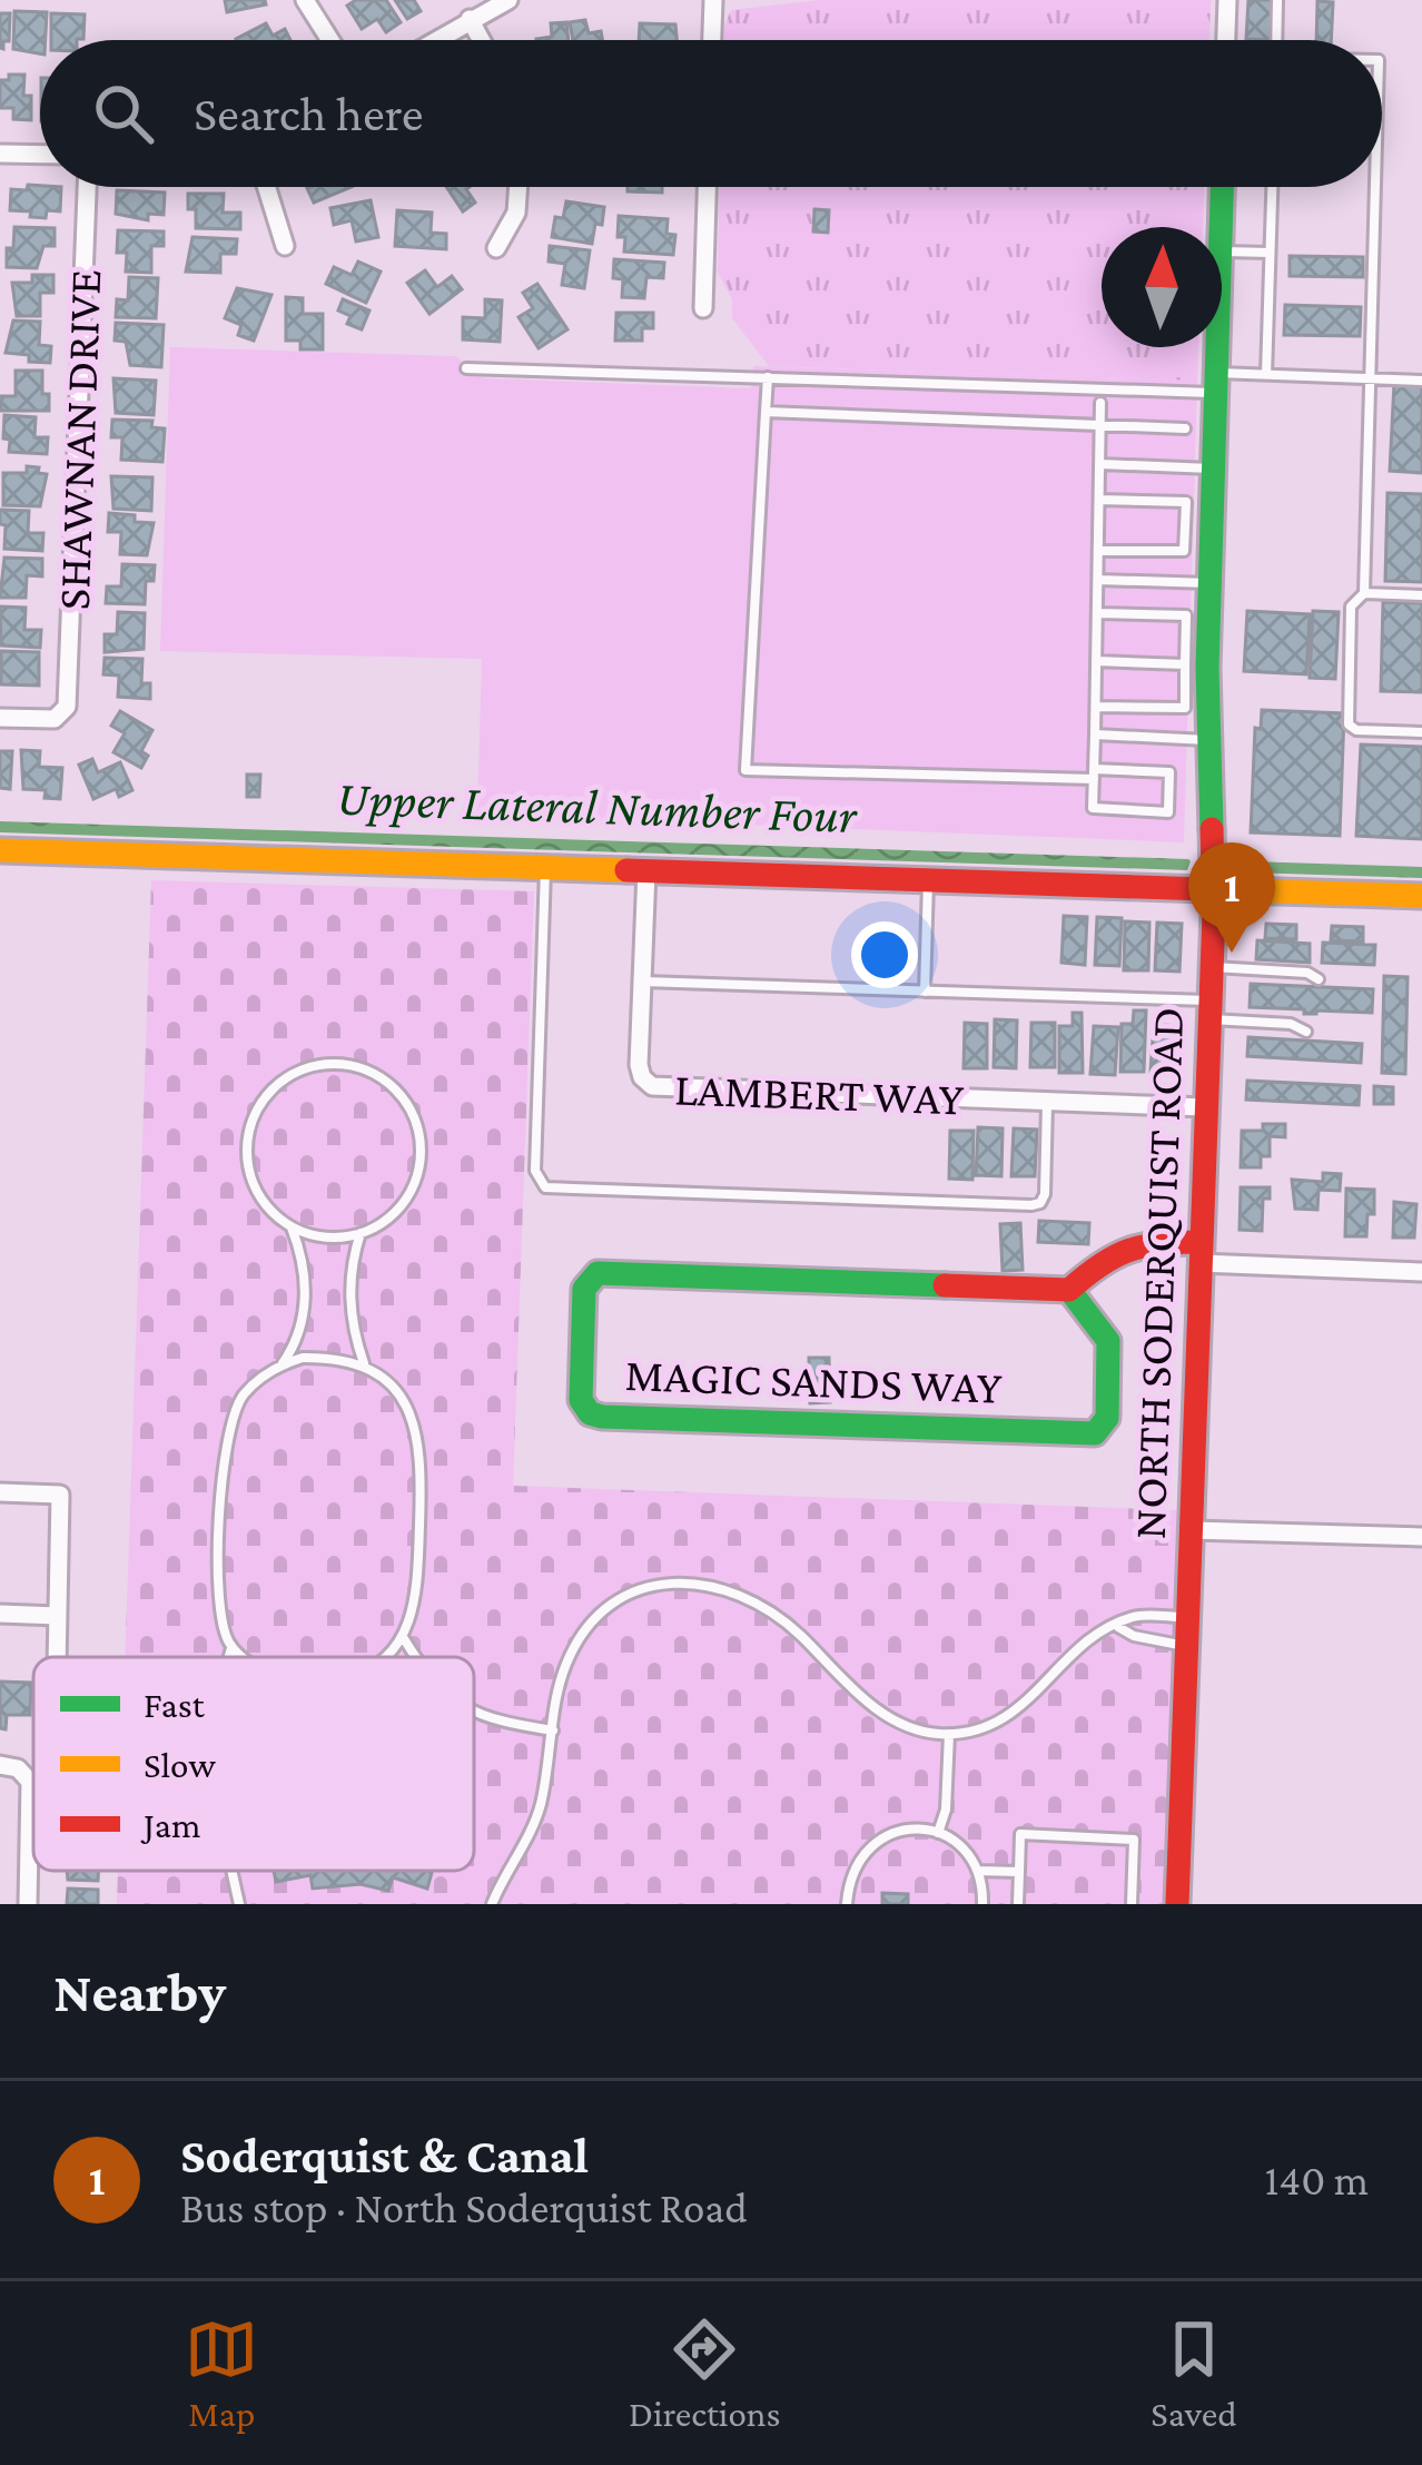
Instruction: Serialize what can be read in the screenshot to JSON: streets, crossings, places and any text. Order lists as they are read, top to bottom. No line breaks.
{"streets":{"street":["SHAWNAN DRIVE","LAMBERT WAY","NORTH SODERQUIST ROAD","MAGIC SANDS WAY"]},"crossings":[["LAMBERT WAY","NORTH SODERQUIST ROAD"]],"water":["Upper Lateral Number Four"],"legend":["Fast","Slow","Jam"],"north":"top","page":{"search":"Search here","pins":"1","heading":"Nearby","list":[{"mark":"1","name":"Soderquist & Canal","note":"Bus stop · North Soderquist Road","value":"140 m"}],"nav":["Map","Directions","Saved"]}}
